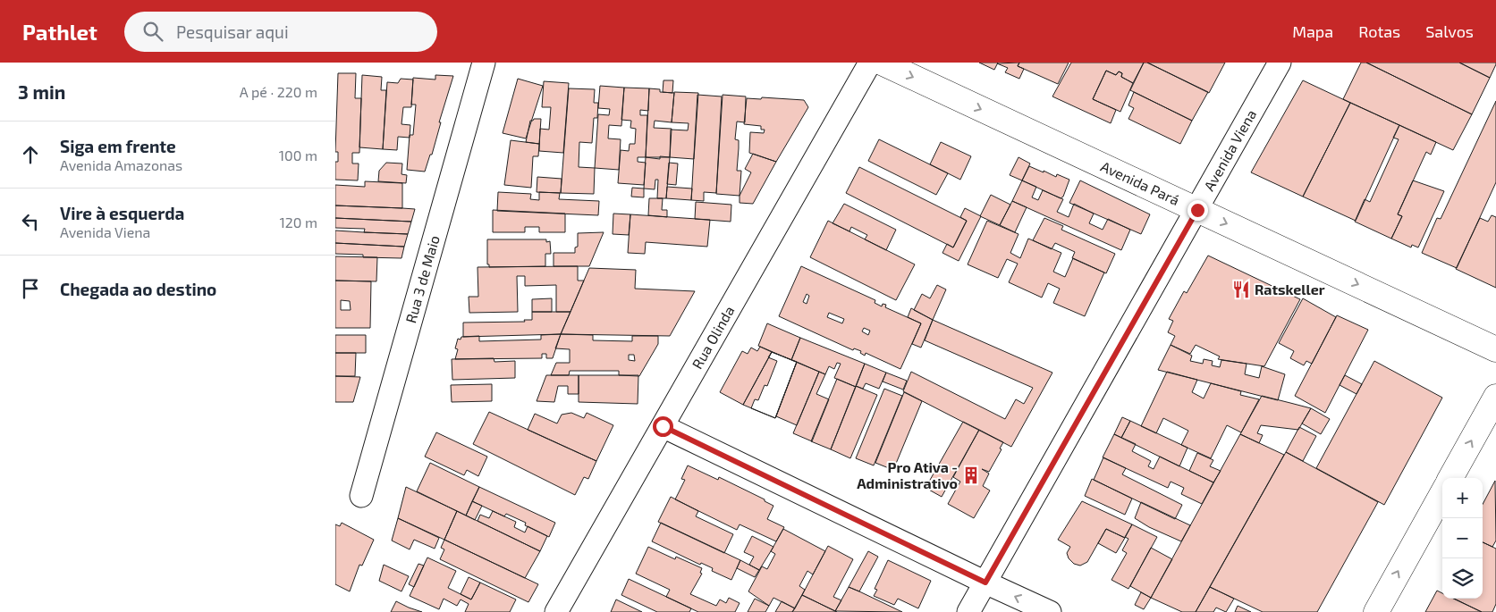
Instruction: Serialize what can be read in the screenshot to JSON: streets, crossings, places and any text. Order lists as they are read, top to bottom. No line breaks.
{"streets":{"street":["Avenida Viena","Avenida Pará","Rua 3 de Maio","Rua Olinda"]},"crossings":[["Avenida Viena","Avenida Pará"]],"one_way":["Avenida Pará"],"places":{"restaurant":["Ratskeller"],"building":["Pro Ativa - Administrativo"]},"page":{"header":"Pathlet","search":"Pesquisar aqui","nav":["Mapa","Rotas","Salvos"],"heading":["3 min","A pé · 220 m"],"list":[["Siga em frente","Avenida Amazonas","100 m"],["Vire à esquerda","Avenida Viena","120 m"],"Chegada ao destino"],"map_buttons":["+","−"]}}
